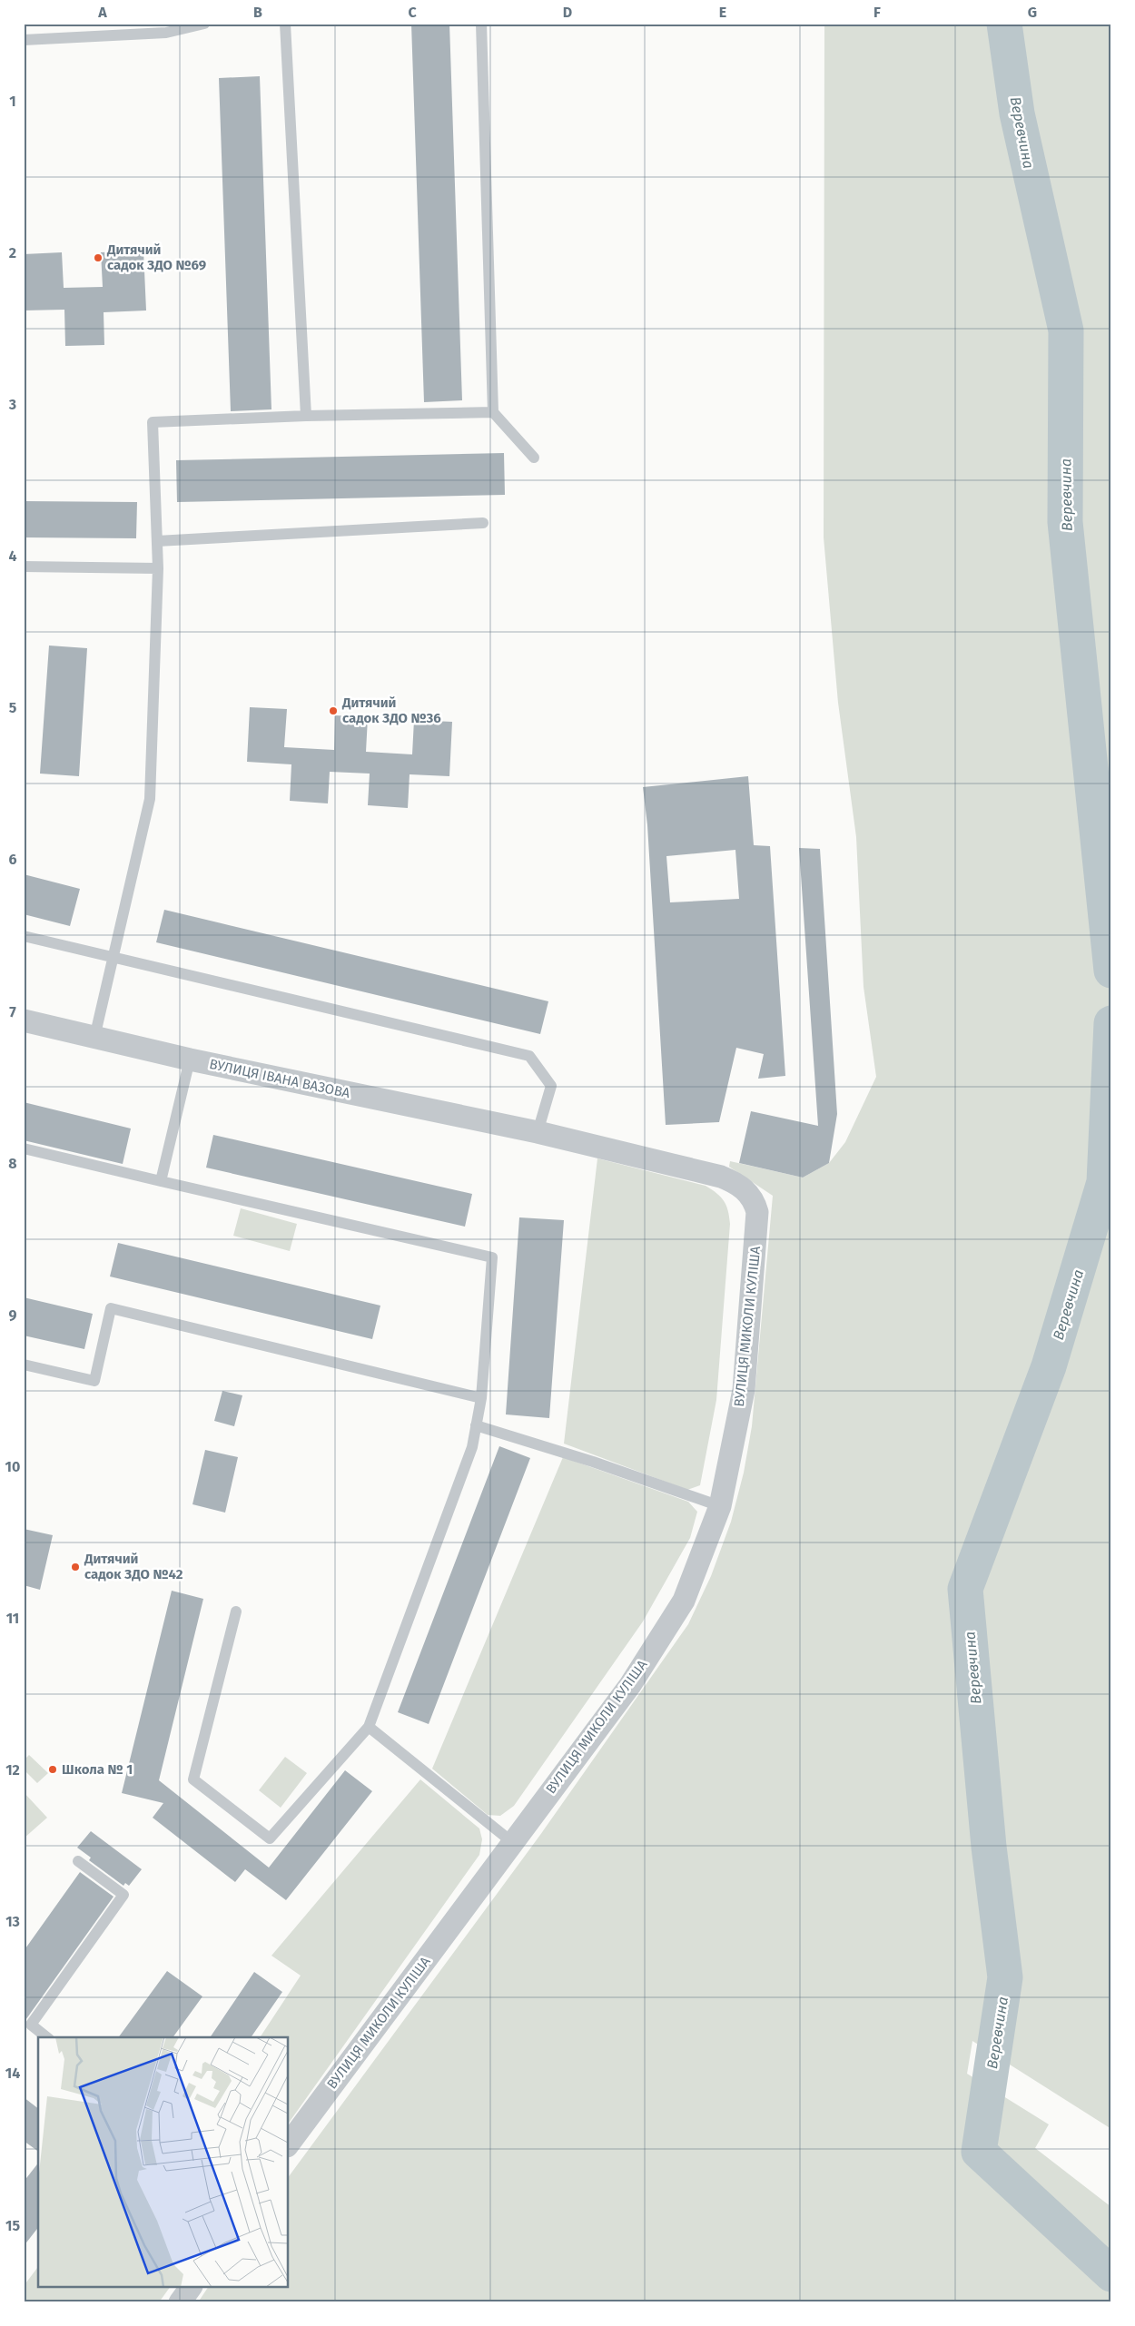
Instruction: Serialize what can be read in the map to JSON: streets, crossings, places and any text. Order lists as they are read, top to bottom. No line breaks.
{"streets":{"street":["ВУЛИЦЯ ІВАНА ВАЗОВА","ВУЛИЦЯ МИКОЛИ КУЛІША"]},"crossings":[["ВУЛИЦЯ ІВАНА ВАЗОВА","ВУЛИЦЯ МИКОЛИ КУЛІША"]],"water":["Веревчина"],"places":["Дитячий садок ЗДО №69","Дитячий садок ЗДО №36","Дитячий садок ЗДО №42","Школа № 1"],"grid":{"columns":["A","B","C","D","E","F","G"],"rows":["1","2","3","4","5","6","7","8","9","10","11","12","13","14","15"]}}
